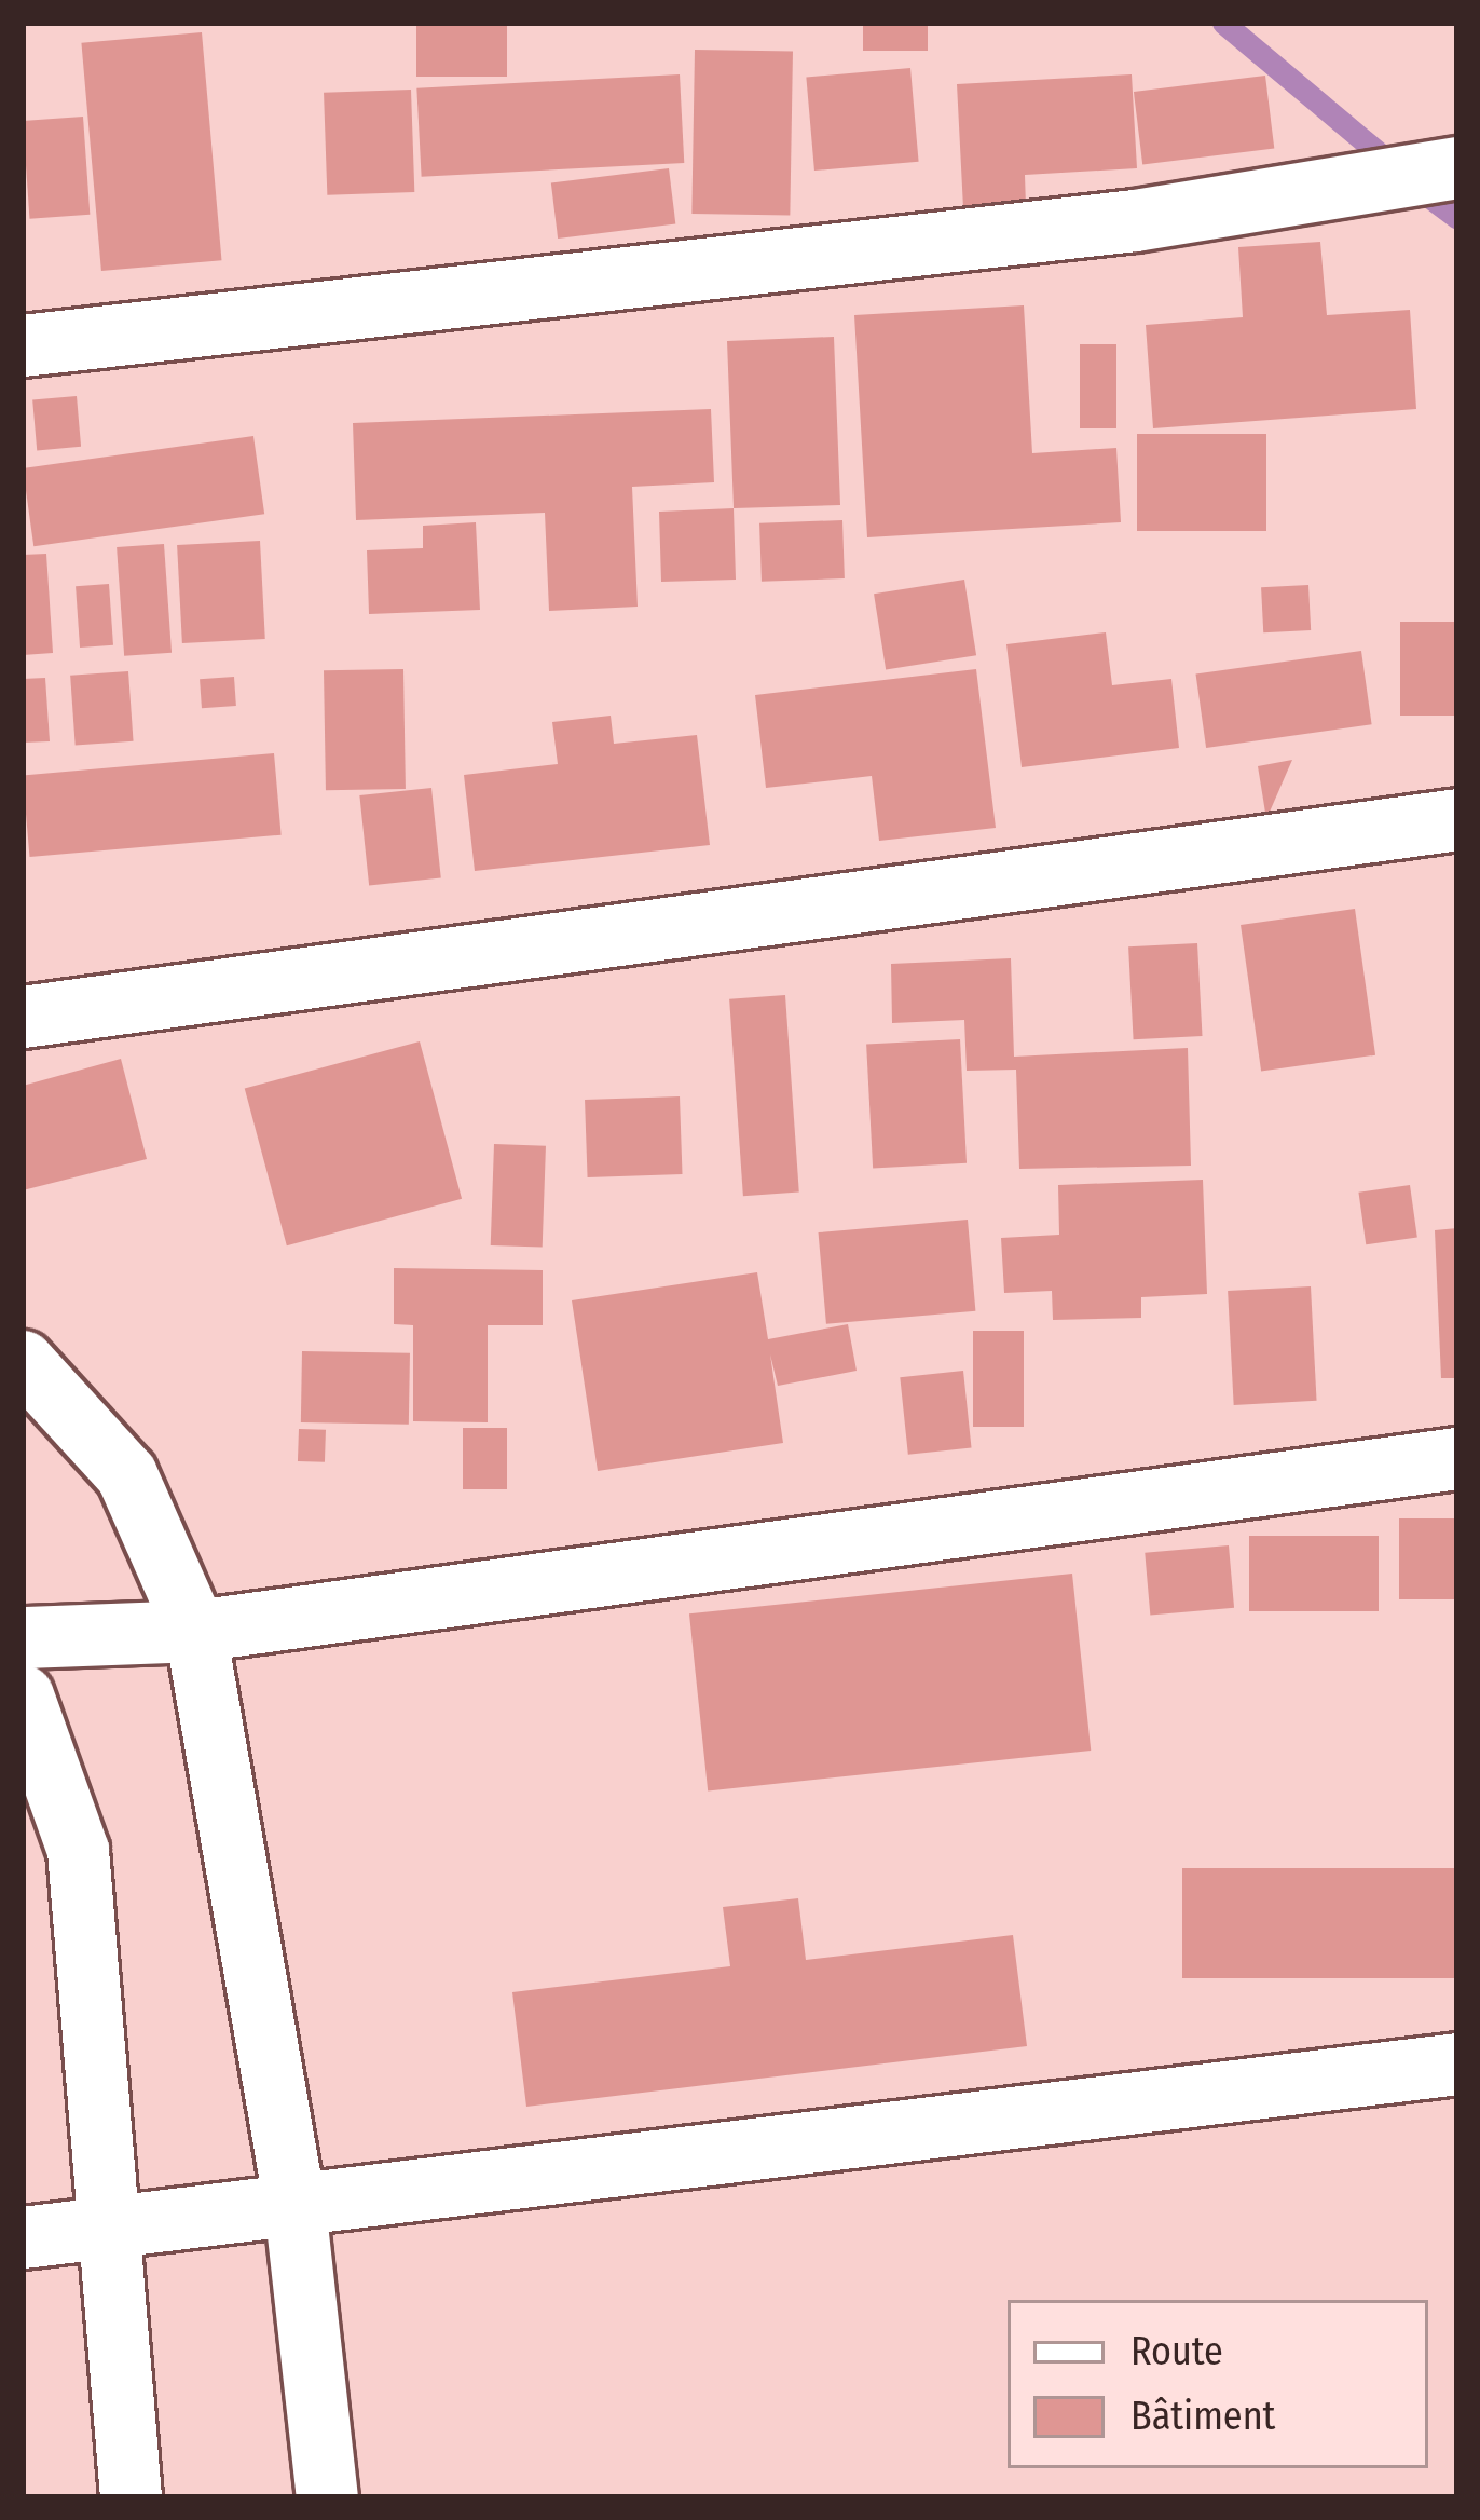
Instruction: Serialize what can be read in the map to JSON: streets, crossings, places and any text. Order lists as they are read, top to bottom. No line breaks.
{"legend":["Route","Bâtiment"]}
